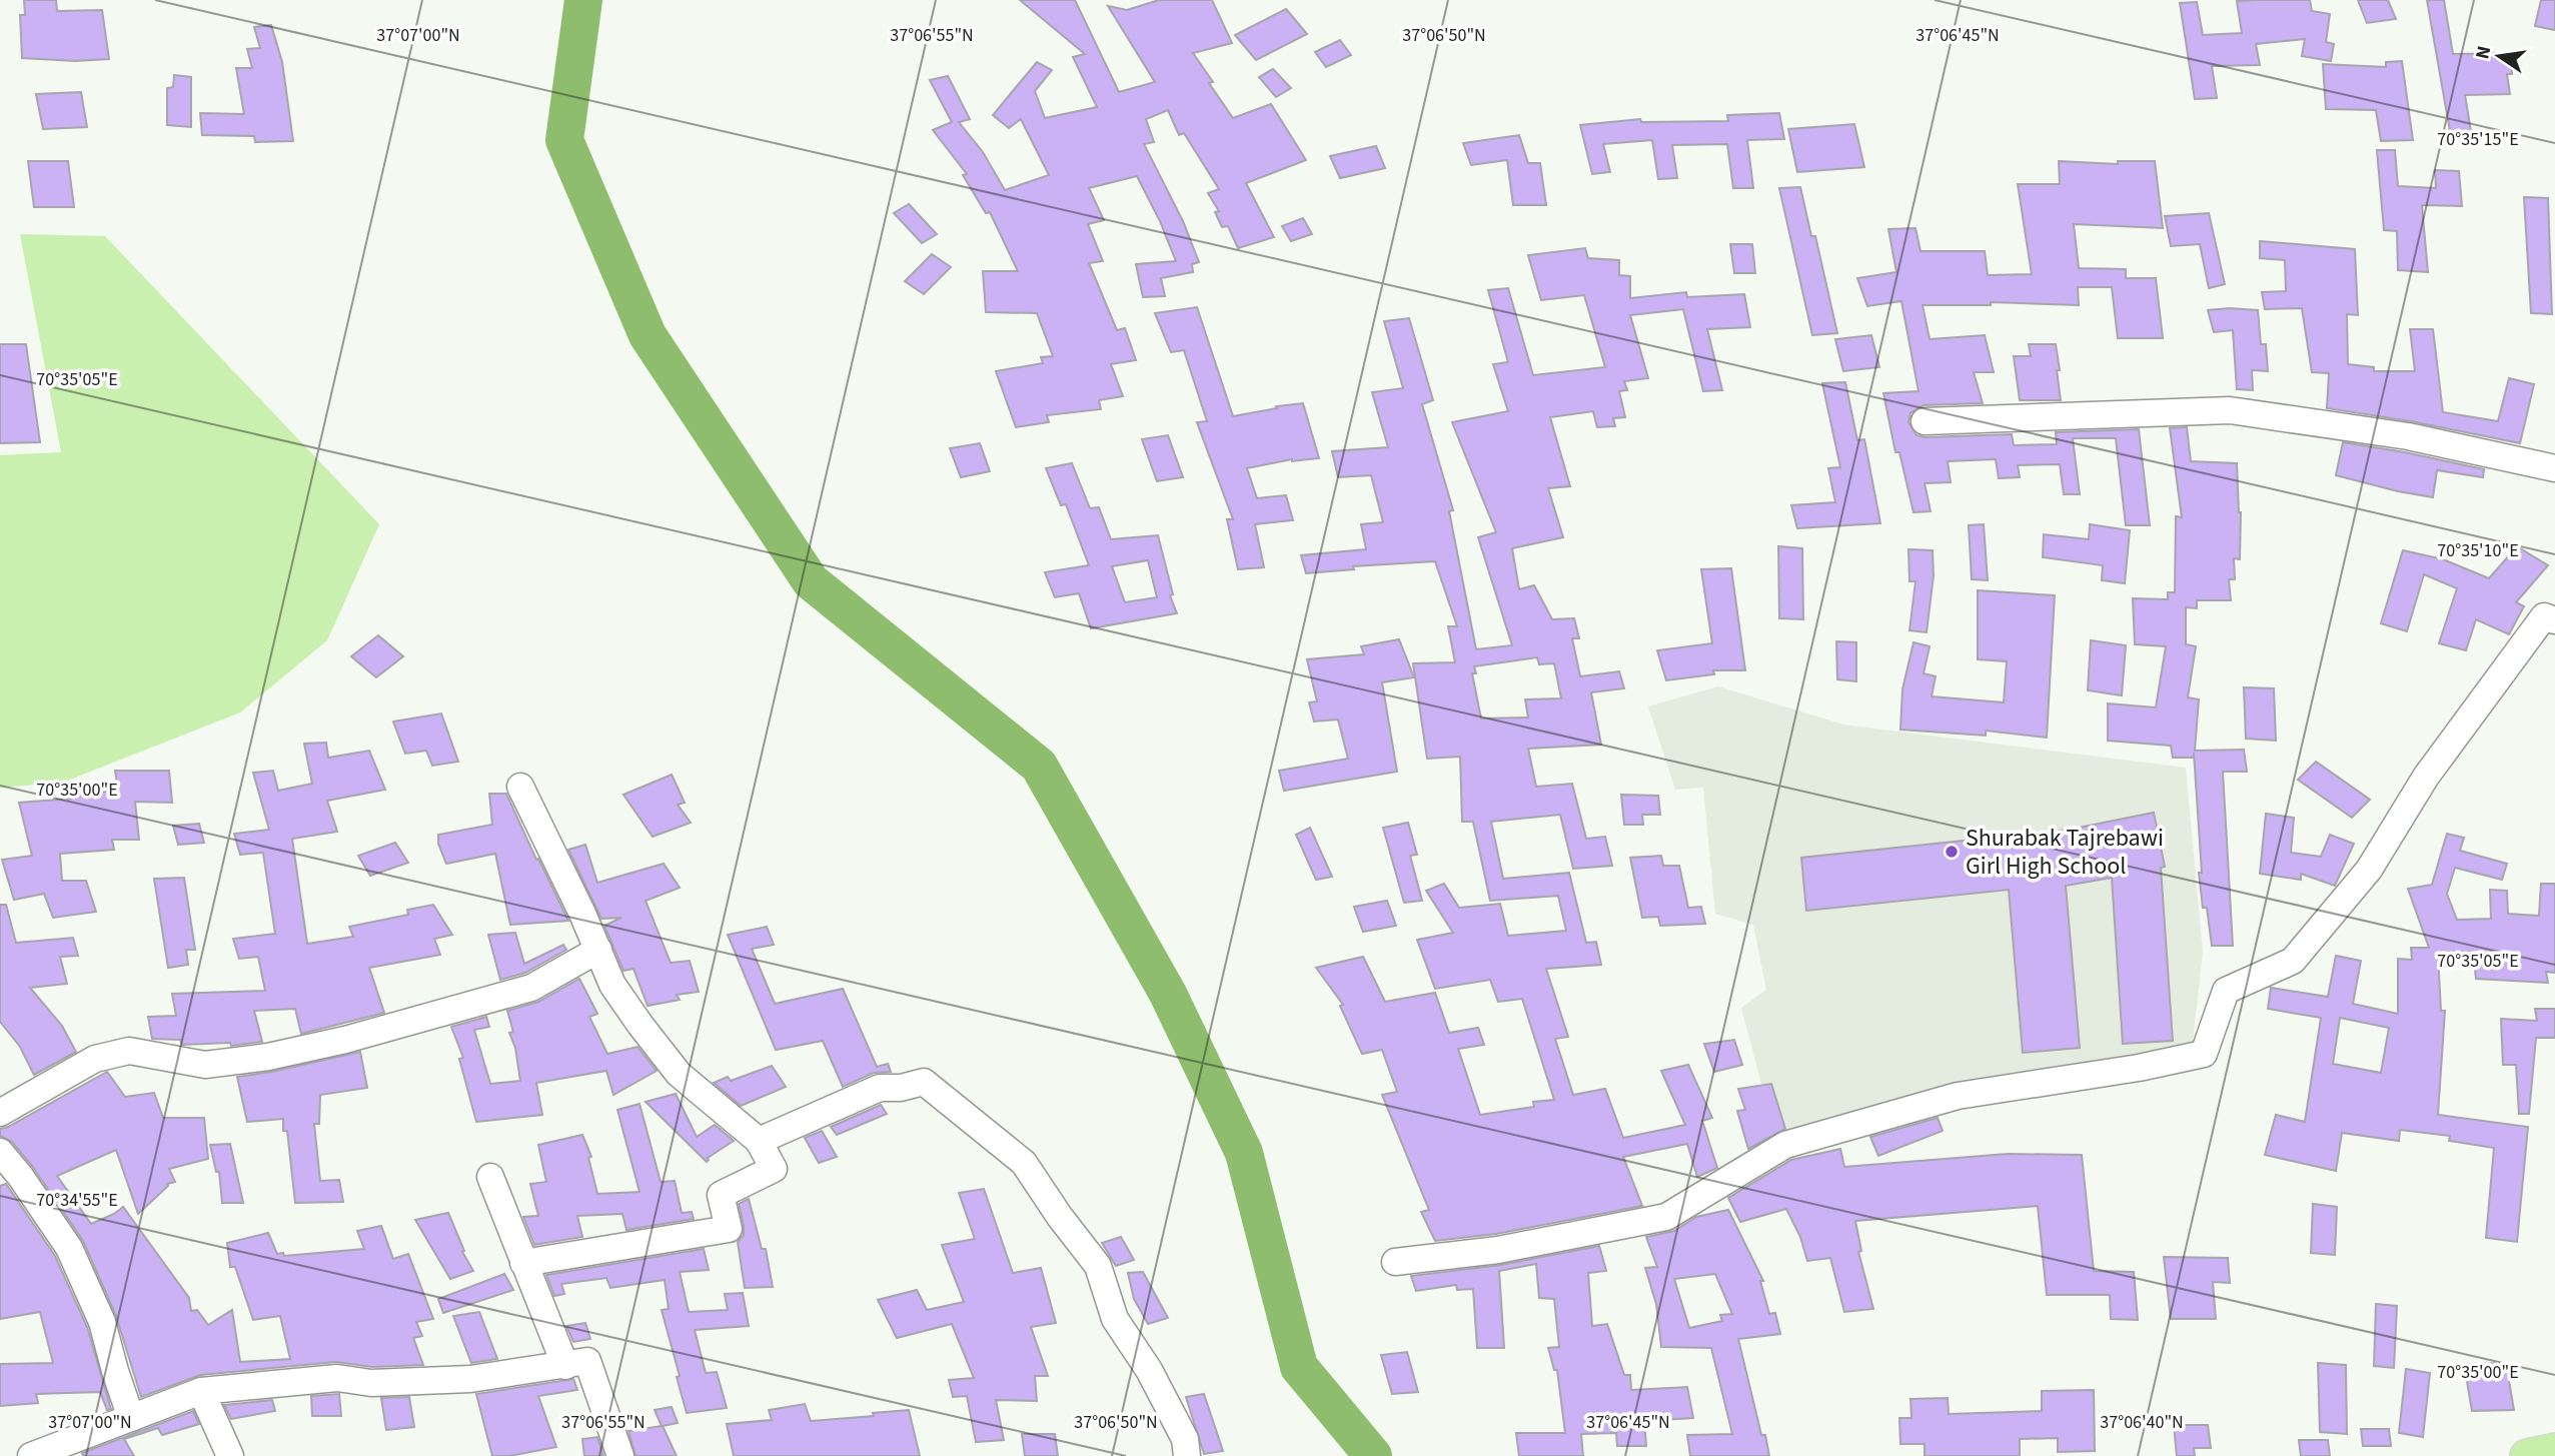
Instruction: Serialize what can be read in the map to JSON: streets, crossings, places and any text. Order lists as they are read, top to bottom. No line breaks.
{"places":["Shurabak Tajrebawi Girl High School"],"north":"left","coordinates":["37°07'00\"N","37°06'55\"N","37°06'50\"N","37°06'45\"N","70°35'15\"E","70°35'05\"E","70°35'10\"E","70°35'00\"E","70°34'55\"E","37°06'40\"N"]}
